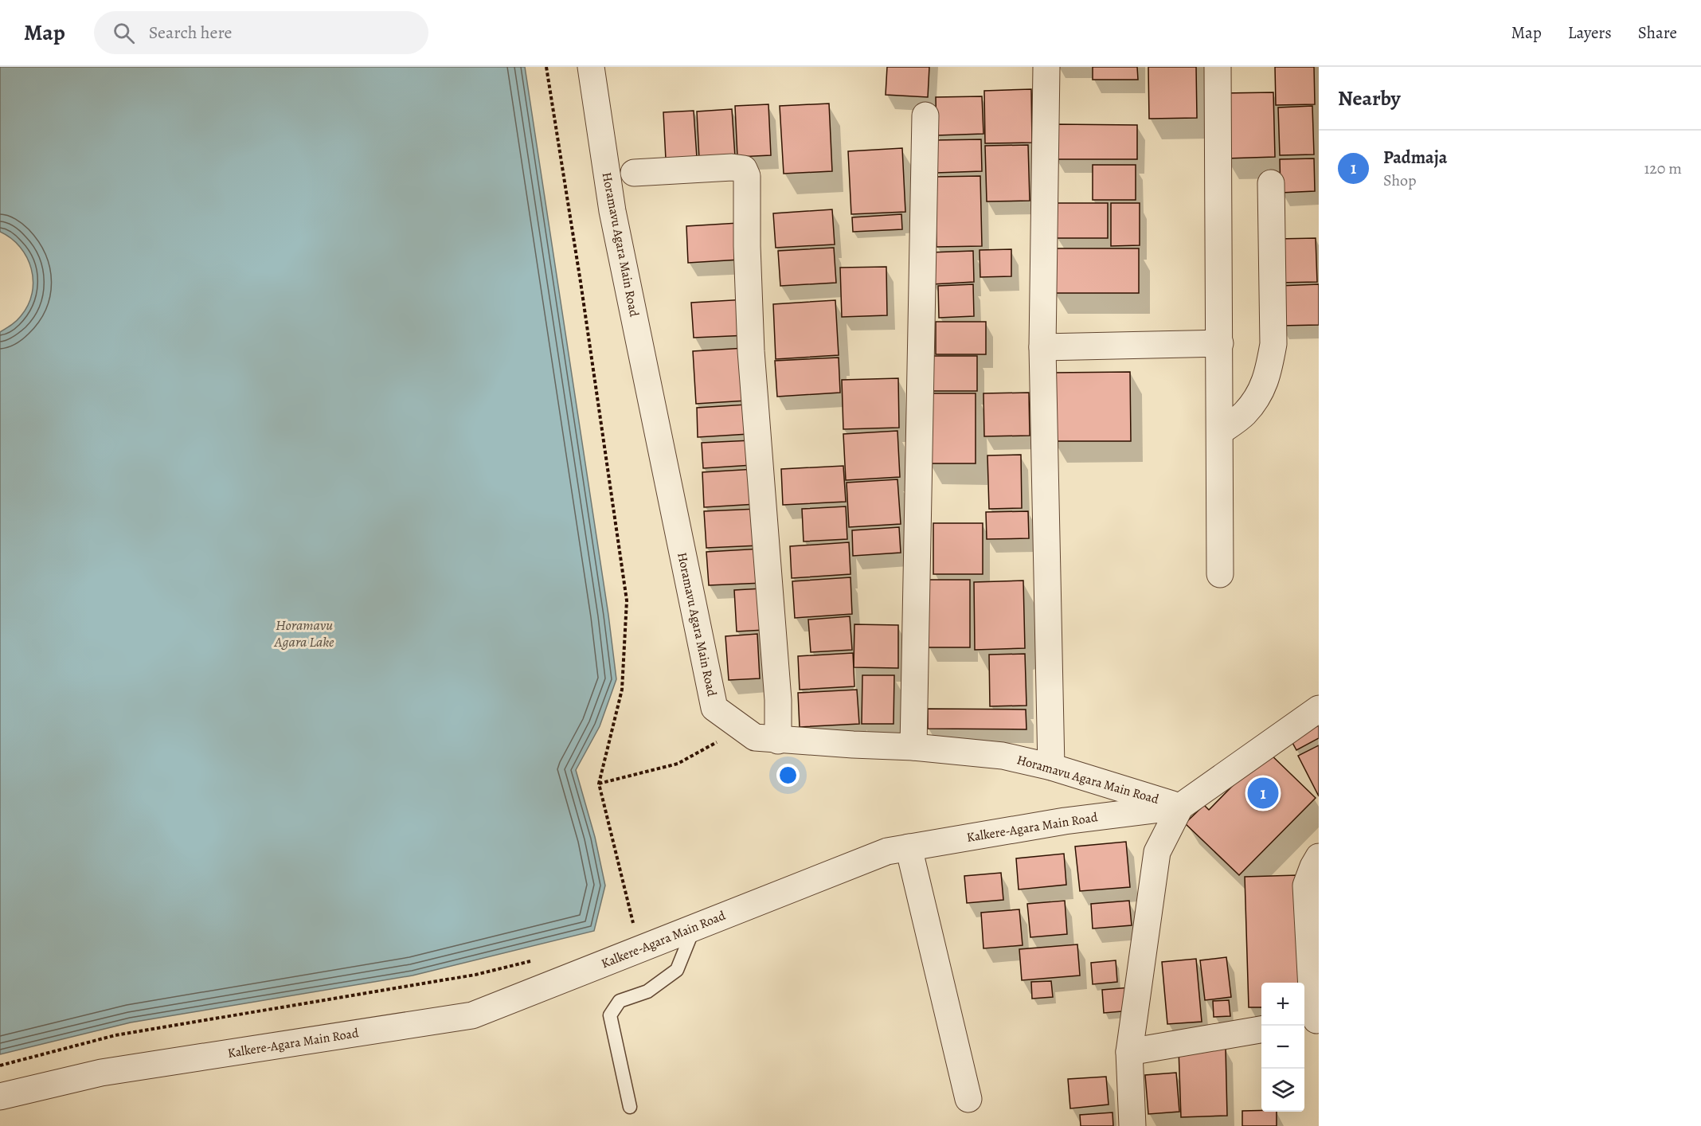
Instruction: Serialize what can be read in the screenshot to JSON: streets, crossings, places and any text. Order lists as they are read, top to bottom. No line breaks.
{"streets":{"street":["Horamavu Agara Main Road","Kalkere-Agara Main Road"]},"crossings":[["Horamavu Agara Main Road","Kalkere-Agara Main Road"]],"water":["Horamavu Agara Lake"],"page":{"header":"Map","search":"Search here","nav":["Map","Layers","Share"],"heading":"Nearby","list":[{"mark":"1","name":"Padmaja","note":"Shop","value":"120 m"}],"pins":"1","map_buttons":["+","−"]}}
